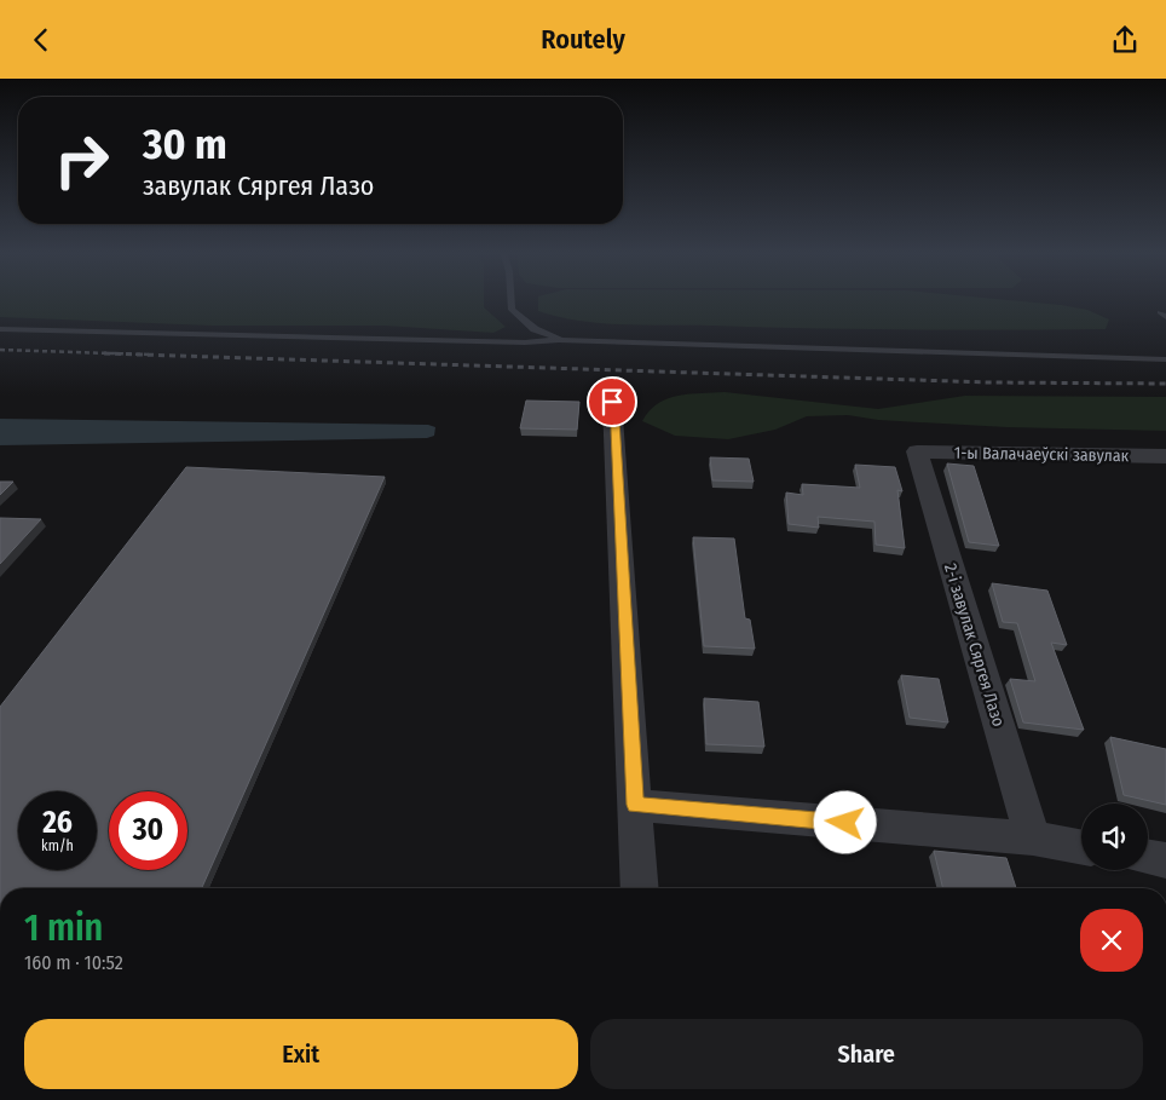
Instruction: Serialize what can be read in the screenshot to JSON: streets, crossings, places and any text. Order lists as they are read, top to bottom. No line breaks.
{"streets":{"street":["1-ы Валачаеўскі завулак","2-і завулак Сяргея Лазо"]},"crossings":[["1-ы Валачаеўскі завулак","2-і завулак Сяргея Лазо"]],"page":{"header":"Routely","turn":["30 m","завулак Сяргея Лазо"],"speed":"26 km/h","limit":"30","heading":["1 min","160 m · 10:52"],"buttons":["Exit","Share"]}}
